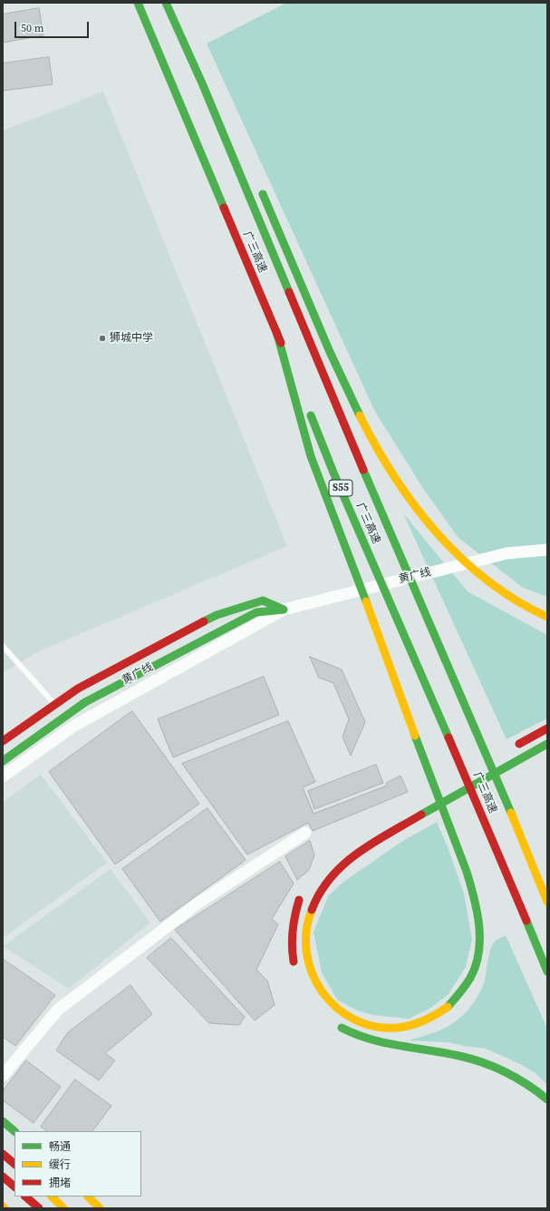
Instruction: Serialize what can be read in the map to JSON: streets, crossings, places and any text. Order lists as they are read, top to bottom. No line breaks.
{"streets":{"main road":["广三高速","S55","黄广线"]},"places":["狮城中学"],"legend":["畅通","缓行","拥堵"],"scale_bar":"50 m"}
